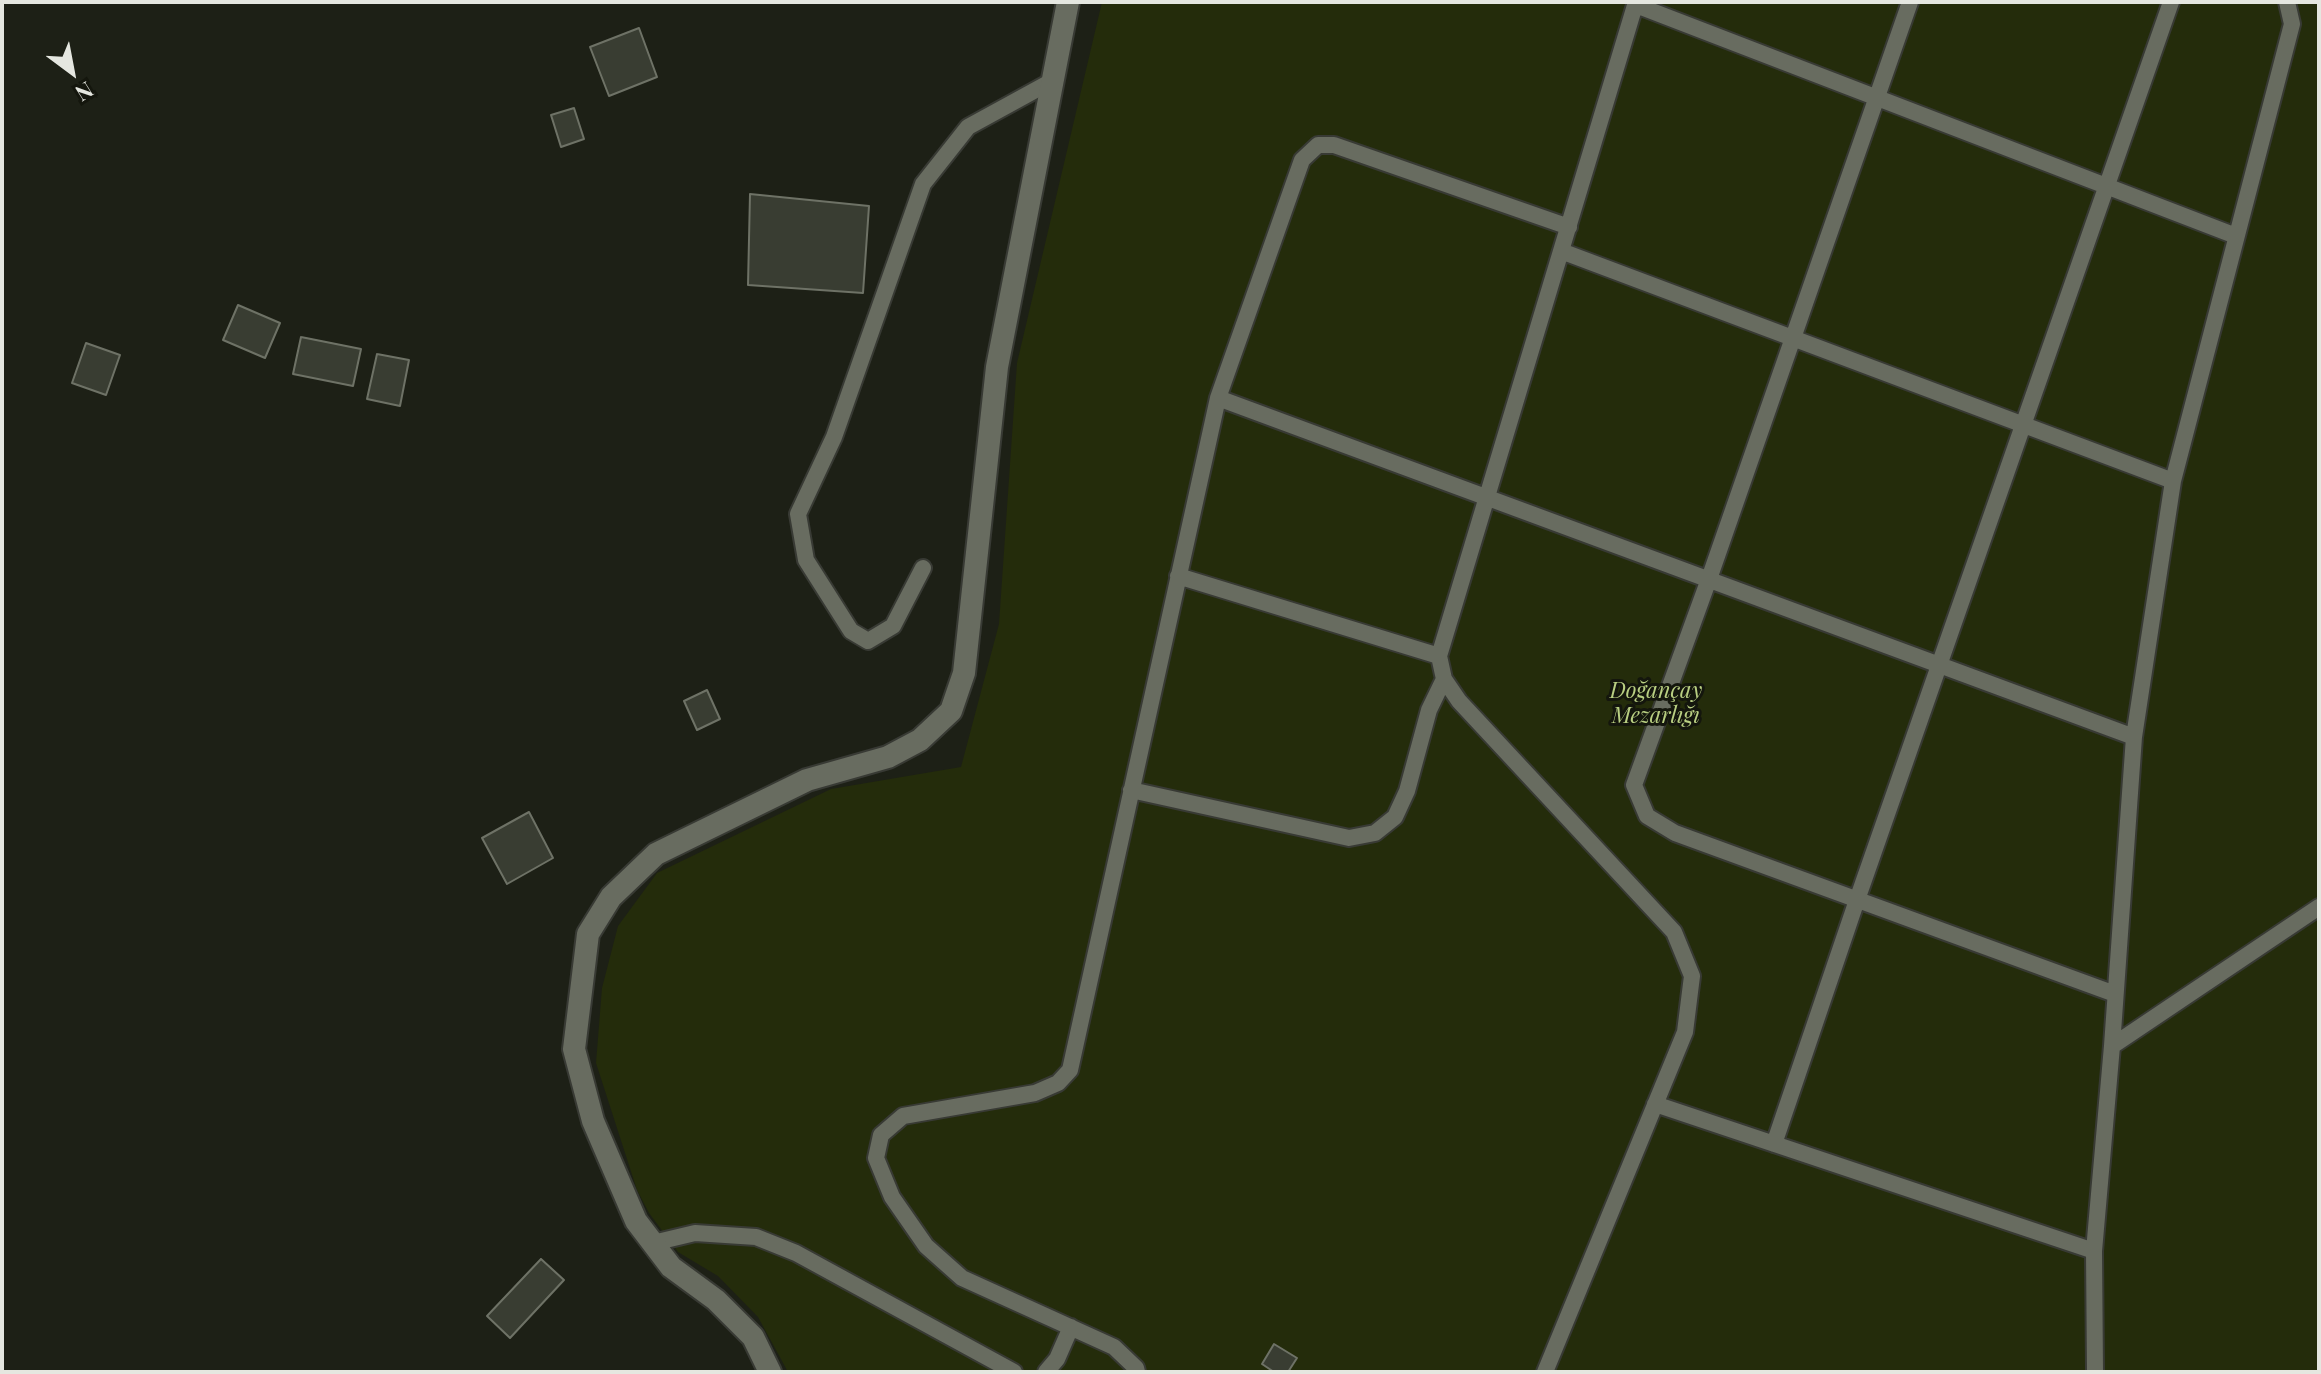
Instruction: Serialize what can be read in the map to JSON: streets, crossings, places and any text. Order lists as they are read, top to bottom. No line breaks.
{"parks":["Doğançay Mezarlığı"],"north":"bottom right"}
